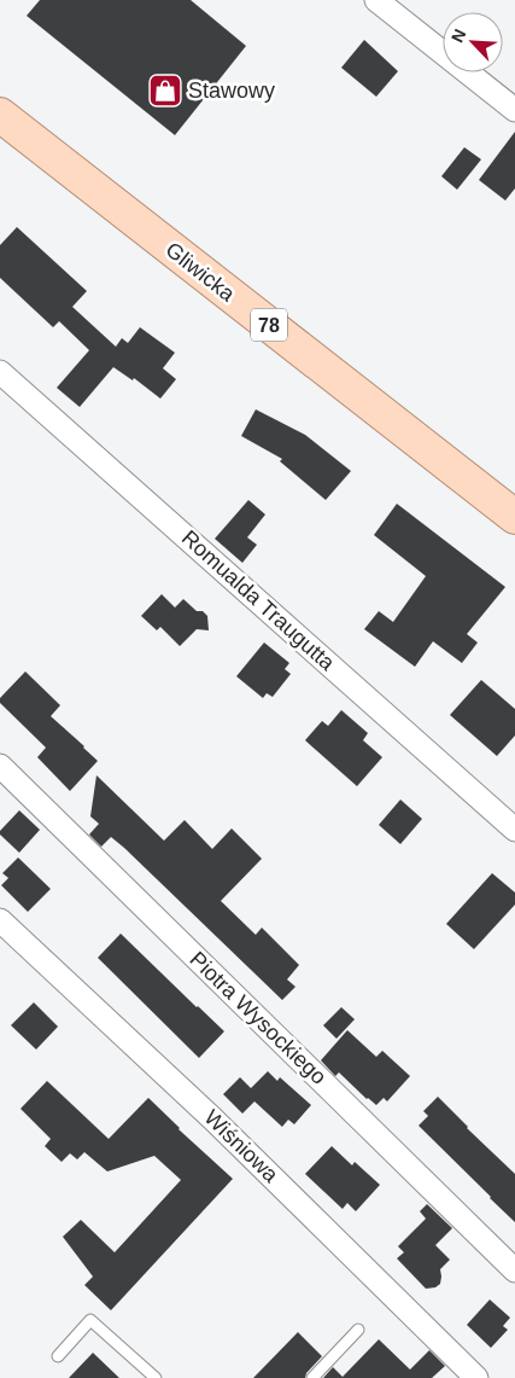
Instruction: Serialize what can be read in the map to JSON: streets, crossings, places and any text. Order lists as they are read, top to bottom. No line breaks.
{"streets":{"main road":["Gliwicka","78"],"street":["Romualda Traugutta","Piotra Wysockiego","Wiśniowa"]},"places":{"shop":["Stawowy"]},"north":"top left"}
